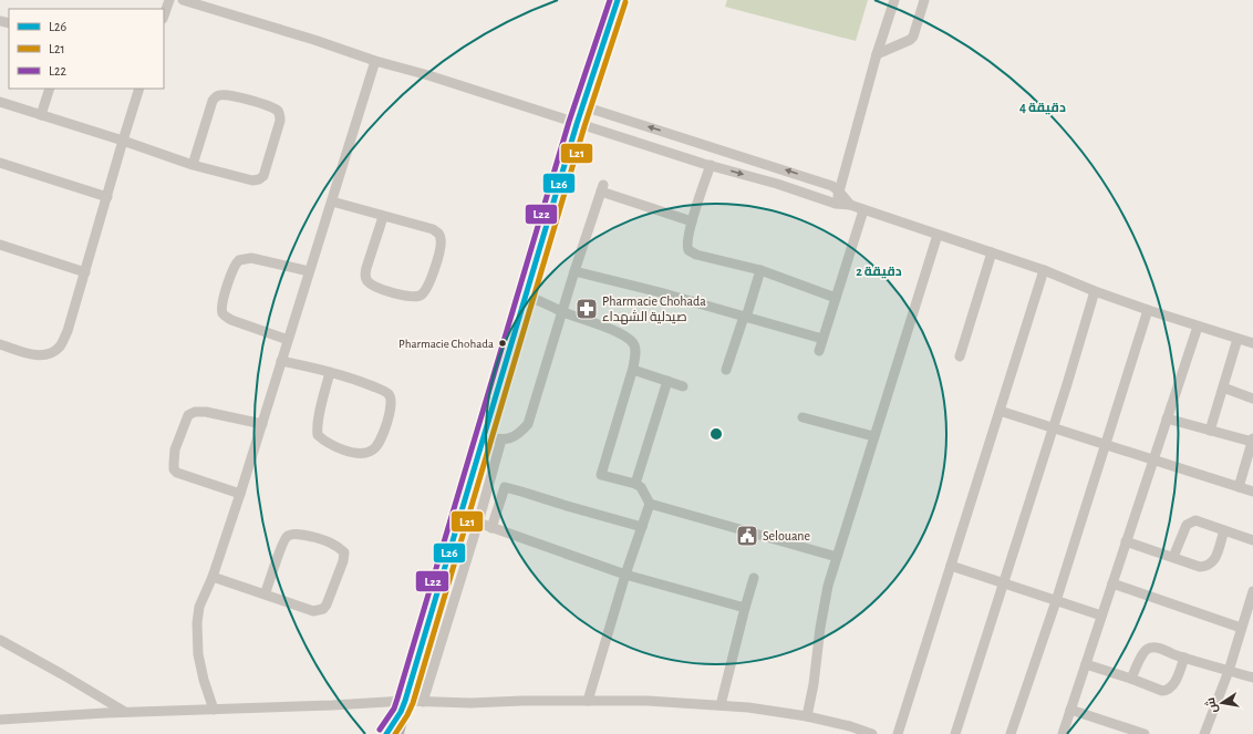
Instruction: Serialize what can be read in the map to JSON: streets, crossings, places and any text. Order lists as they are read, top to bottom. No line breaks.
{"places":{"pharmacy":["Pharmacie Chohada صيدلية الشهداء"],"other":["Pharmacie Chohada"],"public building":["Selouane"]},"lines":["transit line L26","transit line L22","transit line L21"],"legend":["L26","L21","L22"],"north":"left","rings":["4 دقيقة","2 دقيقة"]}
